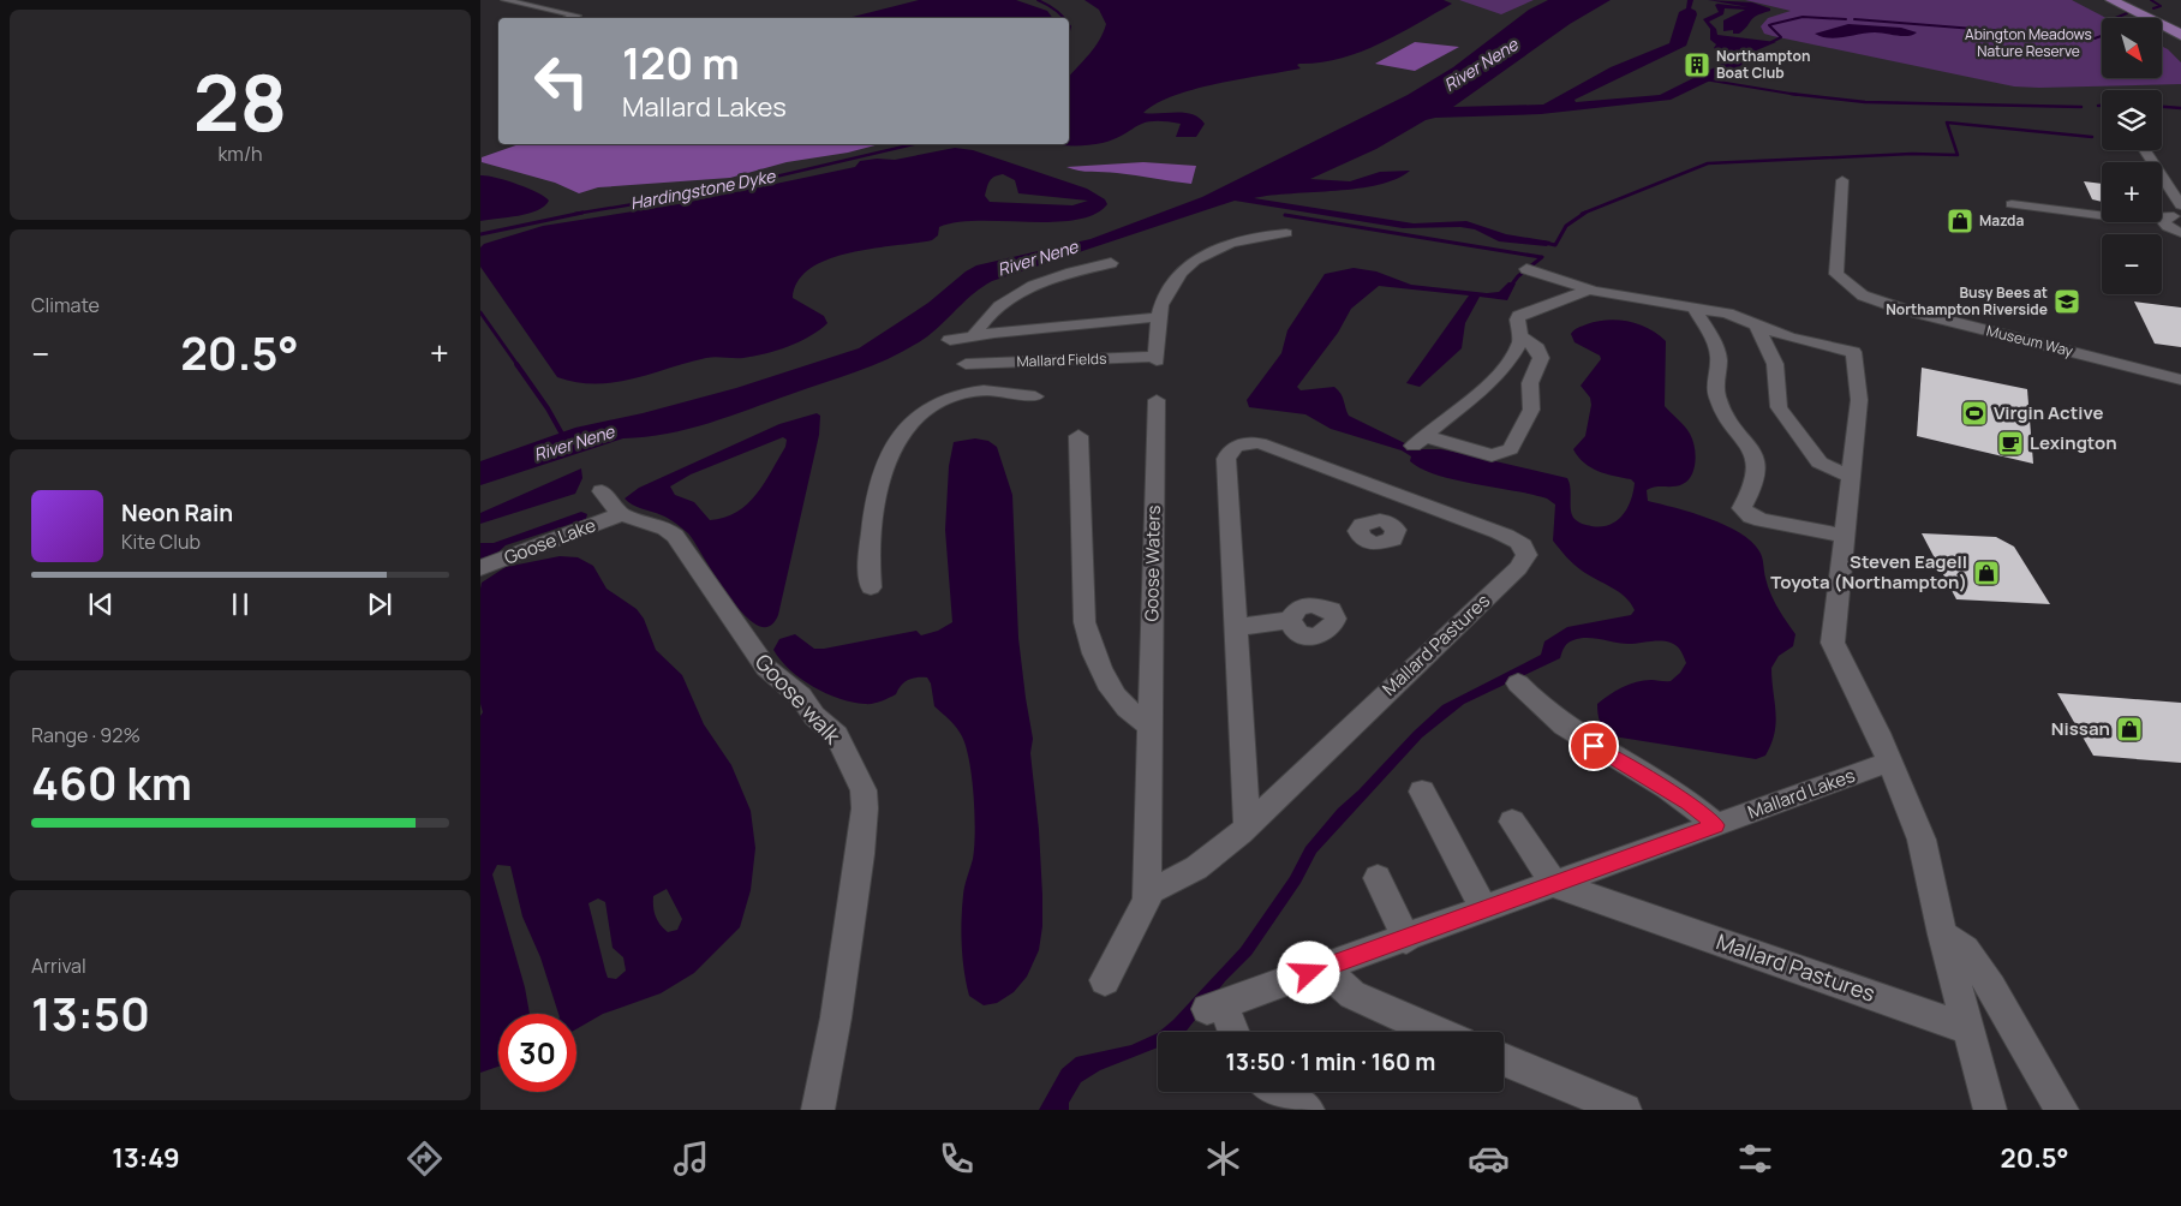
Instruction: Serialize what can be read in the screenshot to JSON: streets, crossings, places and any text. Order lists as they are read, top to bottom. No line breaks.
{"streets":{"street":["Museum Way","Mallard Fields","Goose Lake","Goose Waters","Mallard Pastures","Goose walk","Mallard Lakes"]},"crossings":[["Goose Lake","Goose walk"],["Goose Waters","Mallard Pastures"]],"water":["River Nene","Hardingstone Dyke"],"parks":["Abington Meadows Nature Reserve"],"places":{"building":["Northampton Boat Club"],"shop":["Mazda","Steven Eagell Toyota (Northampton)","Nissan"],"school or university":["Busy Bees at Northampton Riverside"],"sports":["Virgin Active"],"cafe":["Lexington"]},"north":"bottom right","page":{"tile":[["28","km/h"],"Climate",["Range · 92%","460 km"],["Arrival","13:50"]],"map_buttons":["+","−"],"turn":["120 m","Mallard Lakes"],"heat":["−","20.5°","+"],"song":["Neon Rain","Kite Club"],"limit":"30","trip":"13:50 · 1 min · 160 m","tabs":["13:49","20.5°"]}}
